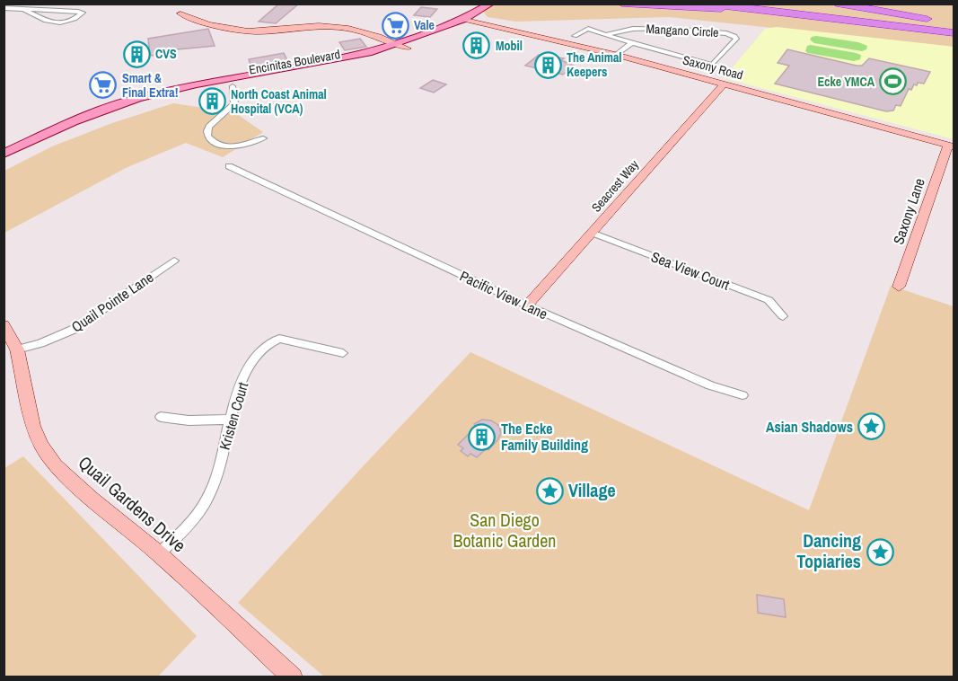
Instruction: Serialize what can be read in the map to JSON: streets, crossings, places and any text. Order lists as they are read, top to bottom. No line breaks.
{"streets":{"main road":["Encinitas Boulevard"],"street":["Mangano Circle","Saxony Road","Seacrest Way","Saxony Lane","Sea View Court","Pacific View Lane","Quail Pointe Lane","Kristen Court","Quail Gardens Drive"]},"crossings":[["Mangano Circle","Saxony Road"],["Encinitas Boulevard","Saxony Road"],["Saxony Road","Seacrest Way"],["Saxony Road","Saxony Lane"],["Seacrest Way","Sea View Court"],["Seacrest Way","Pacific View Lane"],["Quail Pointe Lane","Quail Gardens Drive"],["Kristen Court","Quail Gardens Drive"]],"parks":["San Diego Botanic Garden"],"places":{"supermarket":["Vale","Smart & Final Extra!"],"building":["Mobil","CVS","The Animal Keepers","North Coast Animal Hospital (VCA)","The Ecke Family Building"],"sports":["Ecke YMCA"],"place":["Asian Shadows","Village","Dancing Topiaries"]}}
